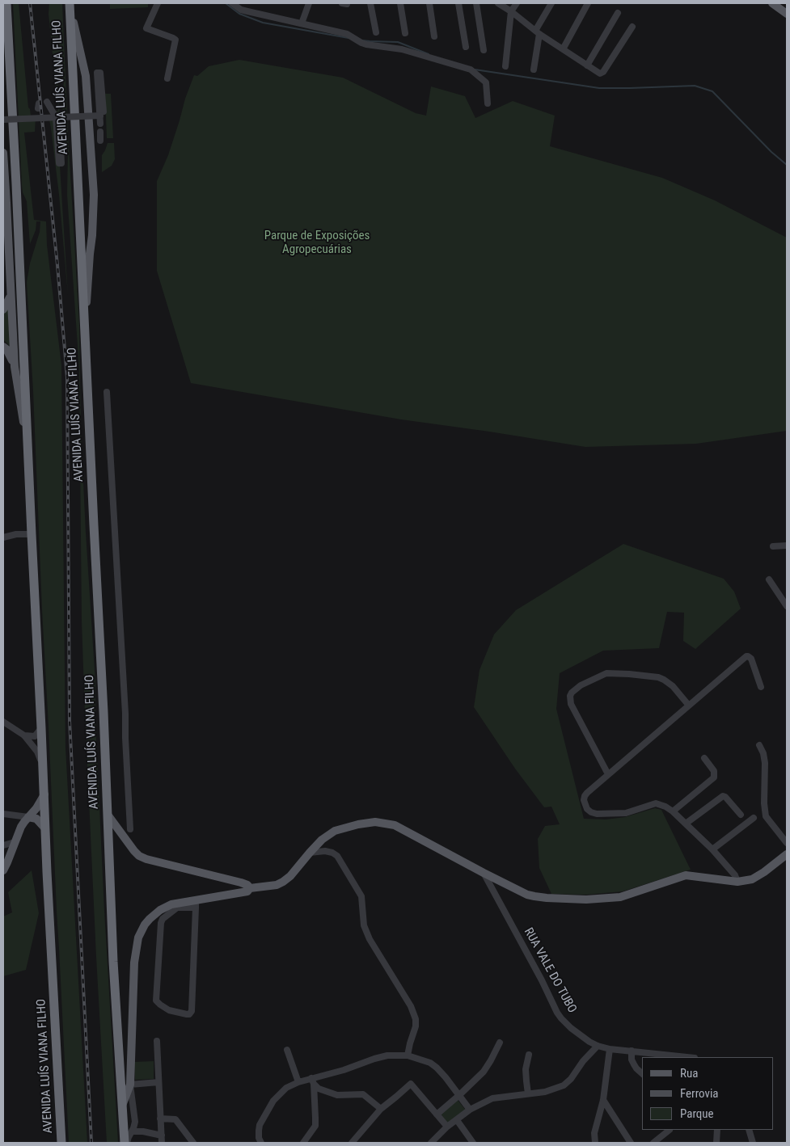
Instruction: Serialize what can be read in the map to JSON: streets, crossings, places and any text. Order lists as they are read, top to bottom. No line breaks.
{"streets":{"highway":["AVENIDA LUÍS VIANA FILHO"],"street":["RUA VALE DO TUBO"]},"parks":["Parque de Exposições Agropecuárias"],"legend":["Rua","Ferrovia","Parque"]}
